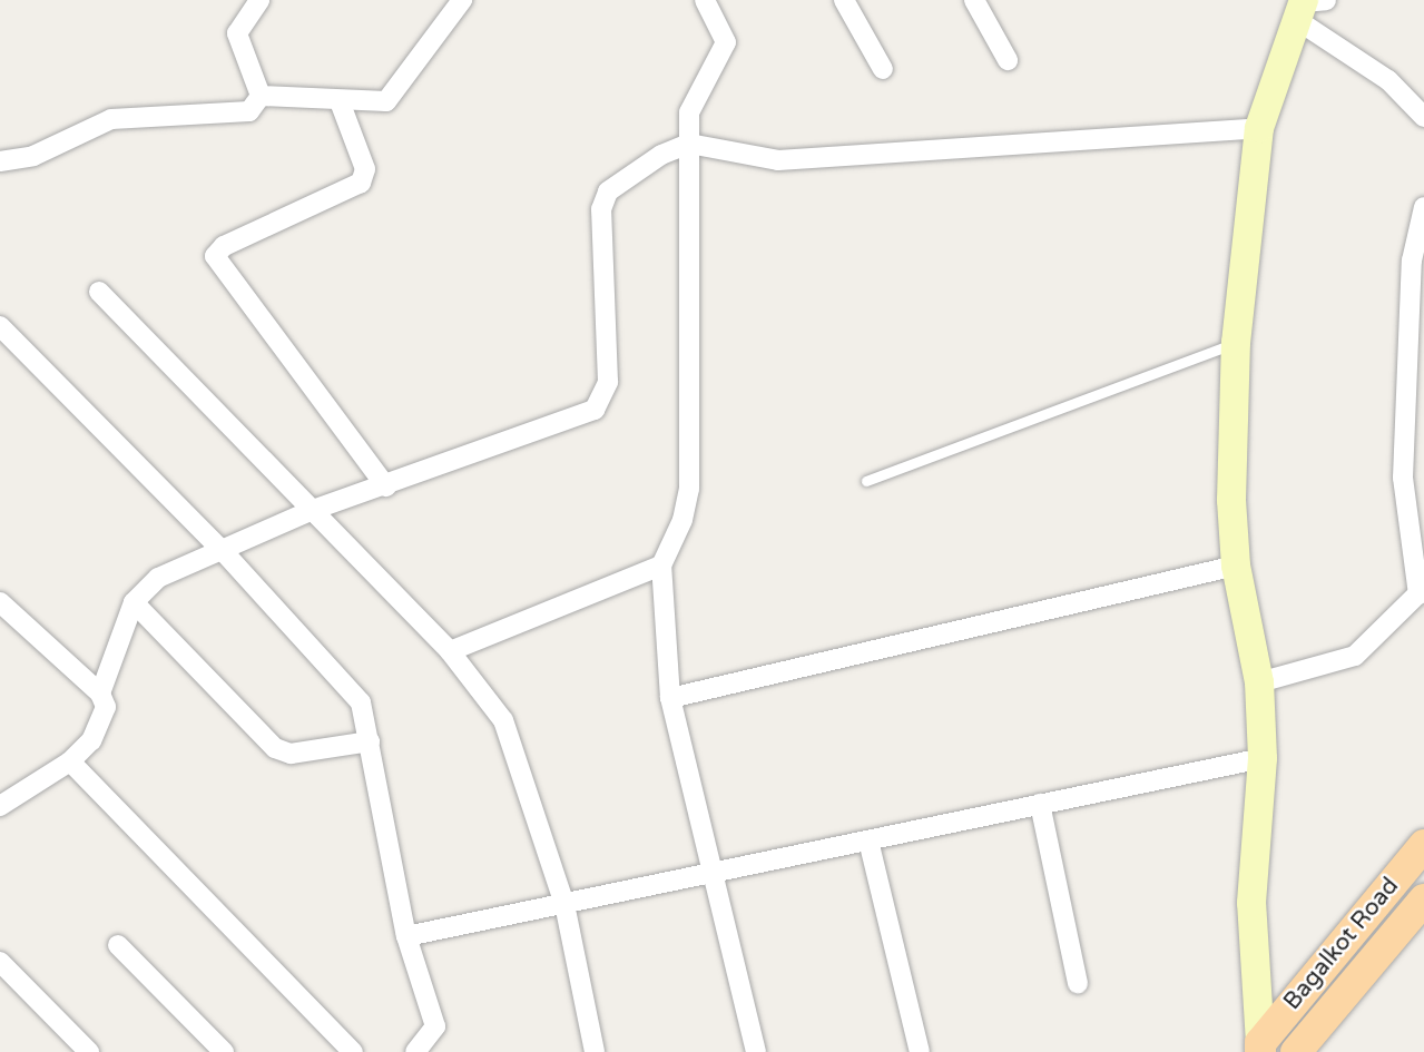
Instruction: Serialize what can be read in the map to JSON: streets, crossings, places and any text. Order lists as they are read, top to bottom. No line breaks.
{"streets":{"main road":["Bagalkot Road"]}}
